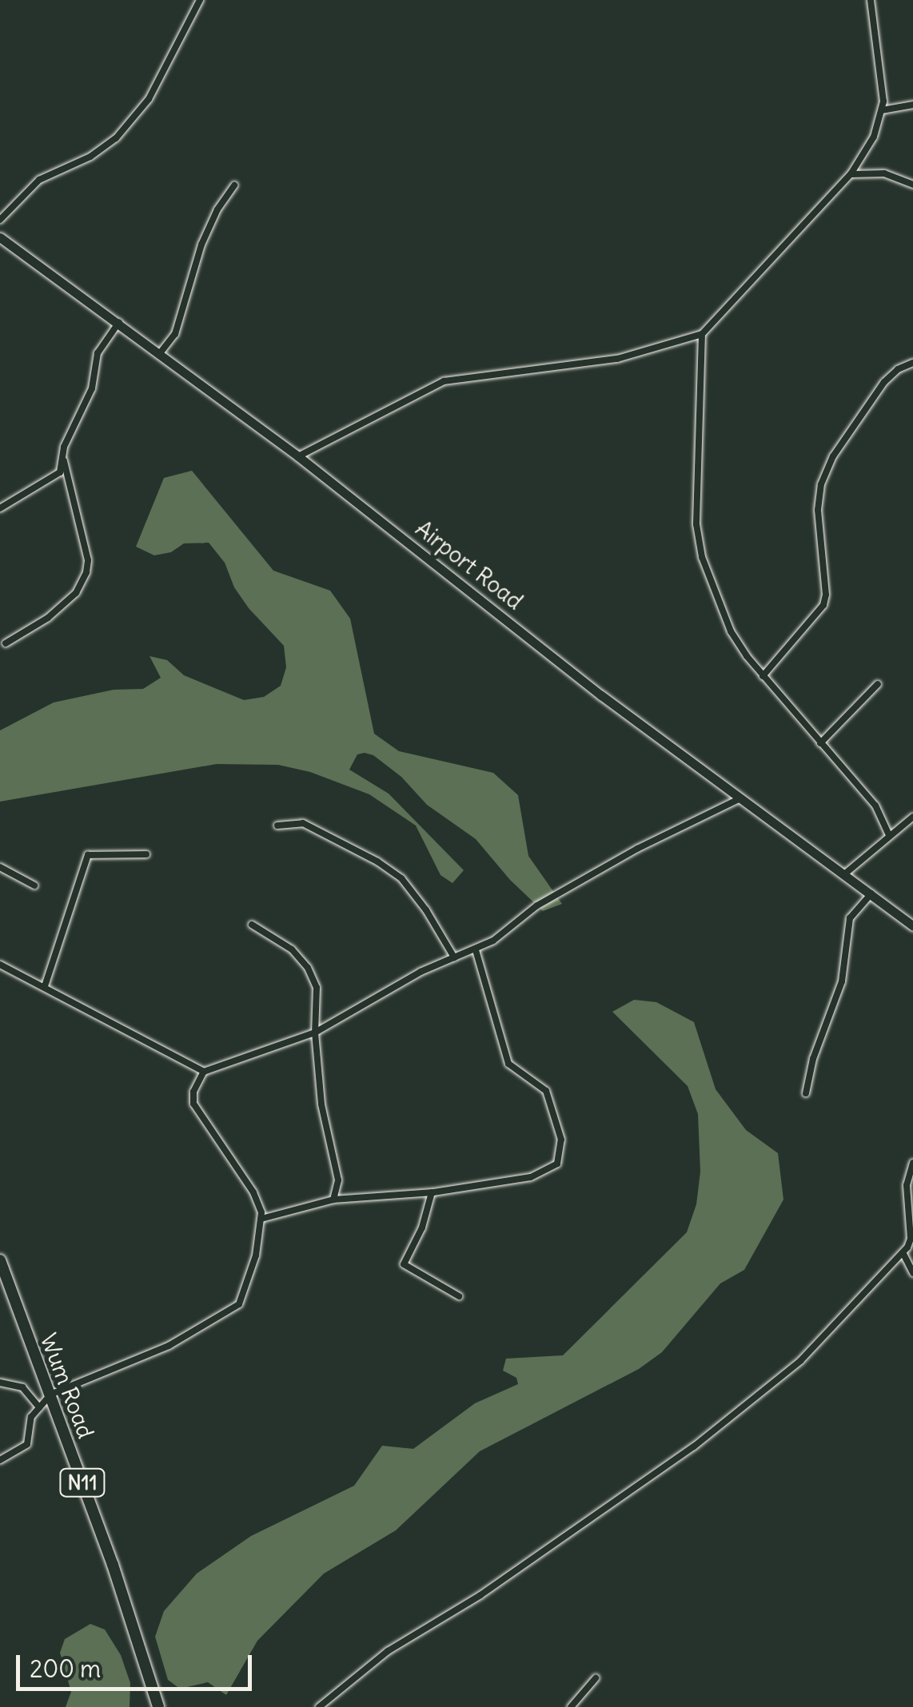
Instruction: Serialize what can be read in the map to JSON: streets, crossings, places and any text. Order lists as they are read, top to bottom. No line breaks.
{"streets":{"highway":["Wum Road","N11"],"main road":["Airport Road"]},"scale_bar":"200 m"}
